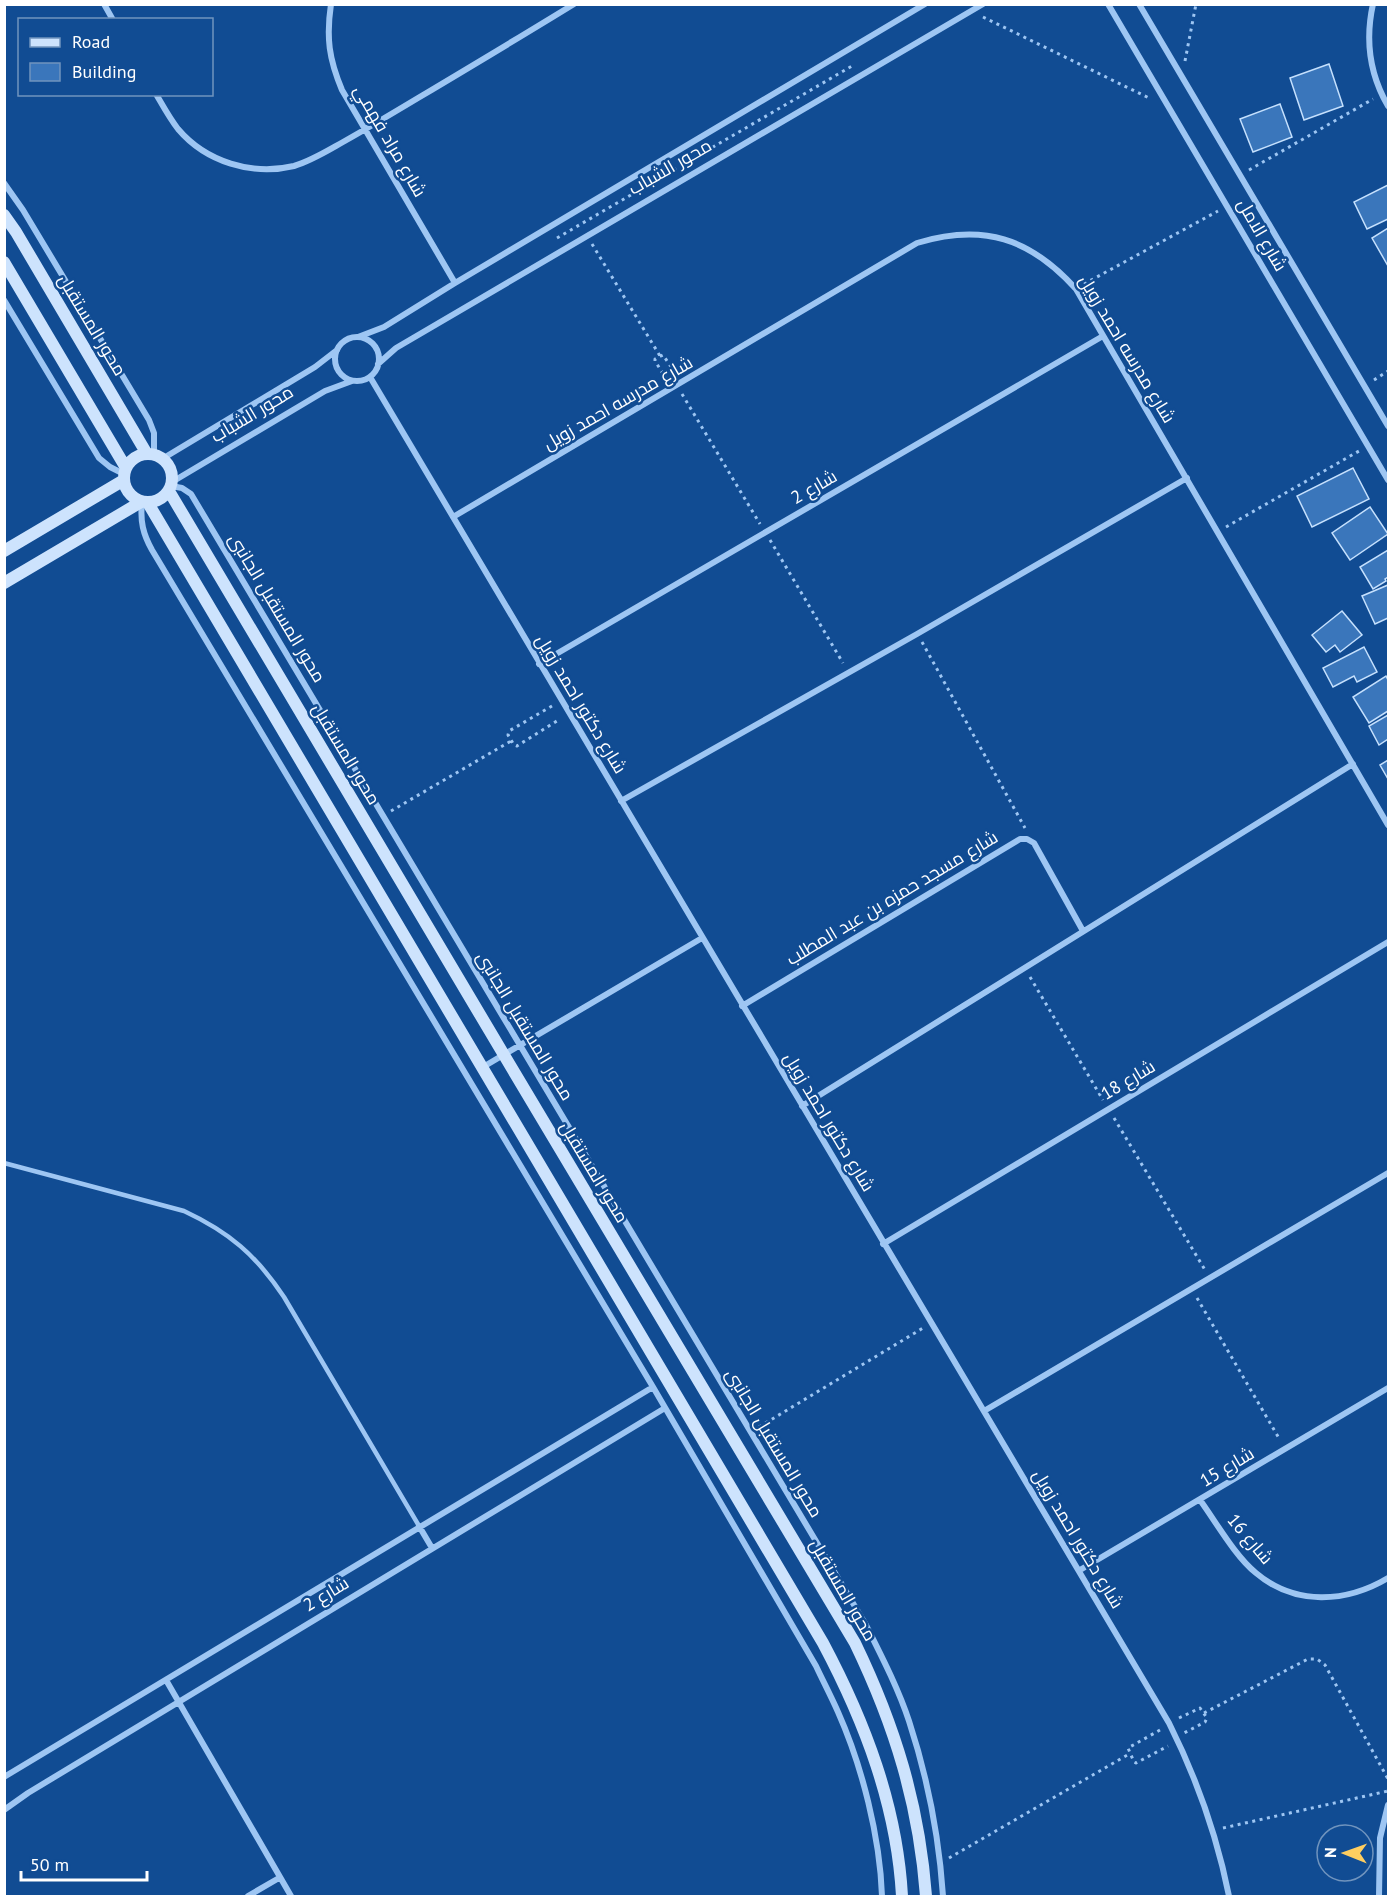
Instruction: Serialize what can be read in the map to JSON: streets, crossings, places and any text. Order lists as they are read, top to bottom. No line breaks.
{"streets":{"street":["شارع مراد فهمي","محور الشباب","شارع الامل","محور المستقبل","شارع مدرسه احمد زويل","شارع 2","محور المستقبل الجانبى","شارع دكتور احمد زويل","شارع مسجد حمزه بن عبد المطلب","شارع 18","شارع 15","شارع 16"]},"crossings":[["شارع مراد فهمي","محور الشباب"],["محور الشباب","محور المستقبل"],["محور الشباب","محور المستقبل الجانبى"],["محور الشباب","شارع دكتور احمد زويل"],["محور المستقبل","محور المستقبل الجانبى"],["شارع مدرسه احمد زويل","شارع 2"],["شارع مدرسه احمد زويل","شارع دكتور احمد زويل"],["شارع 2","شارع دكتور احمد زويل"],["شارع دكتور احمد زويل","شارع مسجد حمزه بن عبد المطلب"],["شارع دكتور احمد زويل","شارع 18"],["شارع دكتور احمد زويل","شارع 15"],["شارع 15","شارع 16"]],"legend":["Road","Building"],"scale_bar":"50 m","north":"left"}
